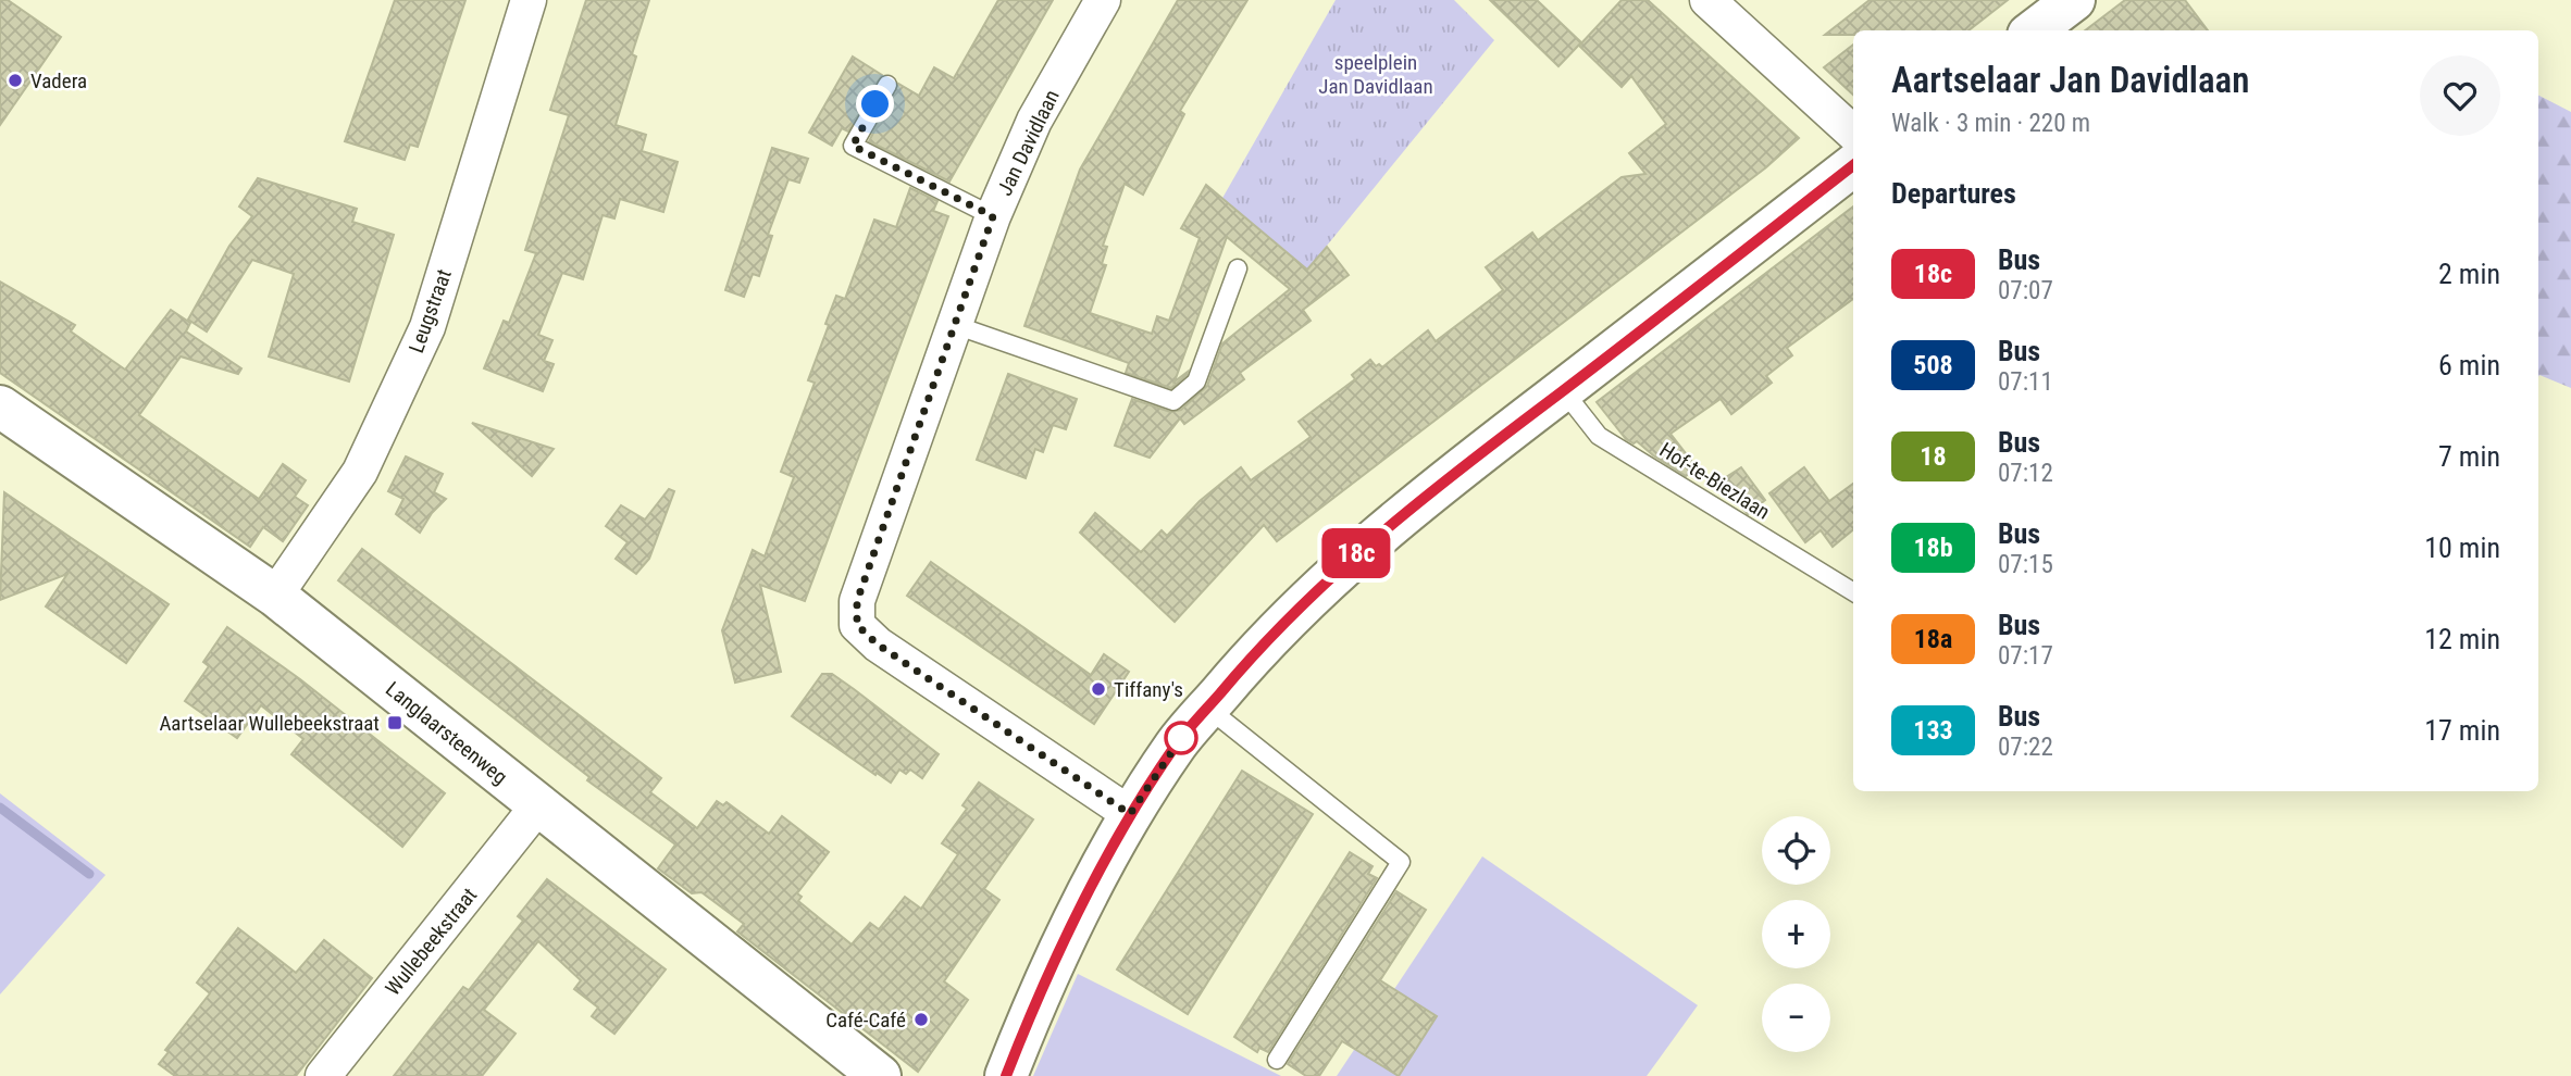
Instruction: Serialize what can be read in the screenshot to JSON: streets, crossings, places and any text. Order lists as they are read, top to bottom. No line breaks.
{"streets":{"street":["Jan Davidlaan","Leugstraat","Langlaarsteenweg","Wullebeekstraat"],"lane":["Hof-te-Biezlaan"]},"crossings":[["Leugstraat","Langlaarsteenweg"],["Langlaarsteenweg","Wullebeekstraat"]],"parks":["speelplein Jan Davidlaan"],"places":{"other":["Vadera","Tiffany's","Café-Café"],"transit":["Aartselaar Wullebeekstraat"]},"lines":["bus line 18c"],"page":{"on_map":"18c","heading":[["Aartselaar Jan Davidlaan","Walk · 3 min · 220 m"],"Departures"],"list":[{"mark":"18c","name":"Bus","note":"07:07","value":"2 min"},{"mark":"508","name":"Bus","note":"07:11","value":"6 min"},{"mark":"18","name":"Bus","note":"07:12","value":"7 min"},{"mark":"18b","name":"Bus","note":"07:15","value":"10 min"},{"mark":"18a","name":"Bus","note":"07:17","value":"12 min"},{"mark":"133","name":"Bus","note":"07:22","value":"17 min"}],"map_buttons":["+","−"]}}
